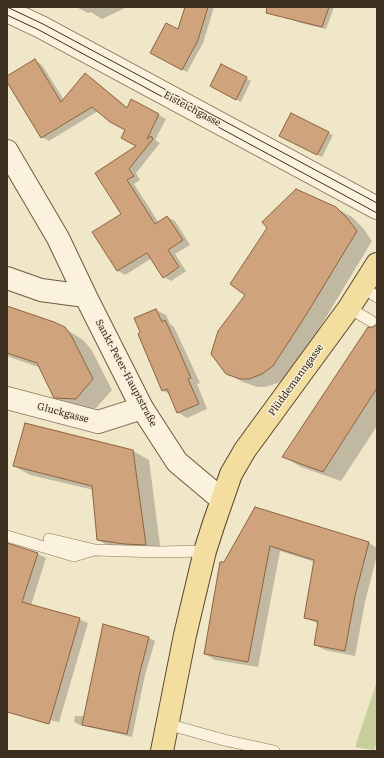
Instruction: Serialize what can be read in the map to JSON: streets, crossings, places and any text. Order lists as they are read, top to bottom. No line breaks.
{"streets":{"main road":["Plüddemanngasse"],"street":["Eisteichgasse","Sankt-Peter-Hauptstraße","Gluckgasse"]},"crossings":[["Sankt-Peter-Hauptstraße","Plüddemanngasse"],["Sankt-Peter-Hauptstraße","Gluckgasse"]]}
